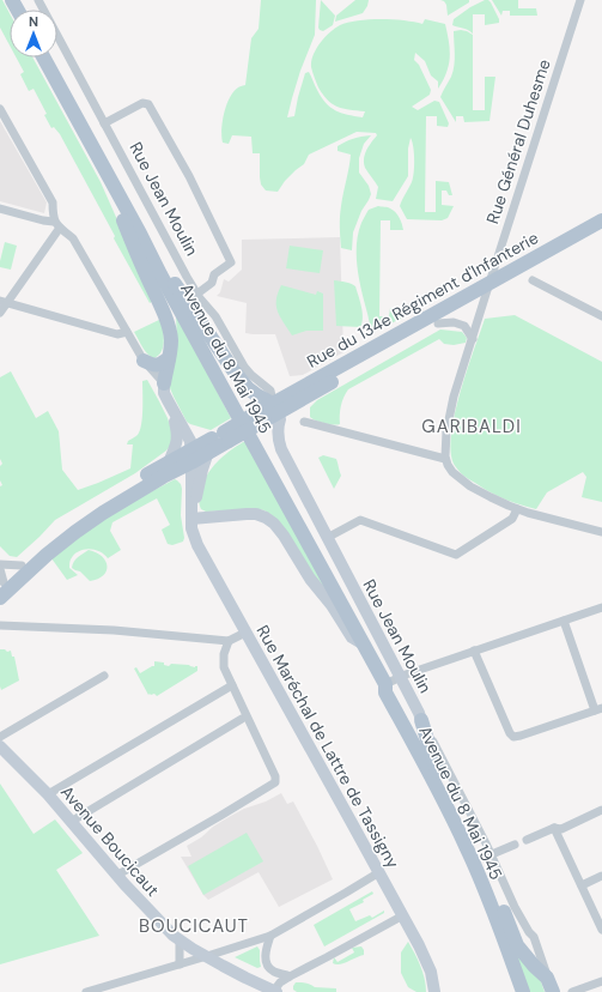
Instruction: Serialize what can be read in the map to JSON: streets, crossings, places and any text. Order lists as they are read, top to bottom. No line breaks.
{"streets":{"main road":["Rue du 134e Régiment d'Infanterie","Avenue du 8 Mai 1945"],"street":["Rue Général Duhesme","Rue Jean Moulin","Rue Maréchal de Lattre de Tassigny","Avenue Boucicaut"]},"crossings":[["Rue Général Duhesme","Rue du 134e Régiment d'Infanterie"],["Rue Jean Moulin","Rue du 134e Régiment d'Infanterie"],["Rue Jean Moulin","Avenue du 8 Mai 1945"]],"districts":["GARIBALDI","BOUCICAUT"],"north":"top"}
